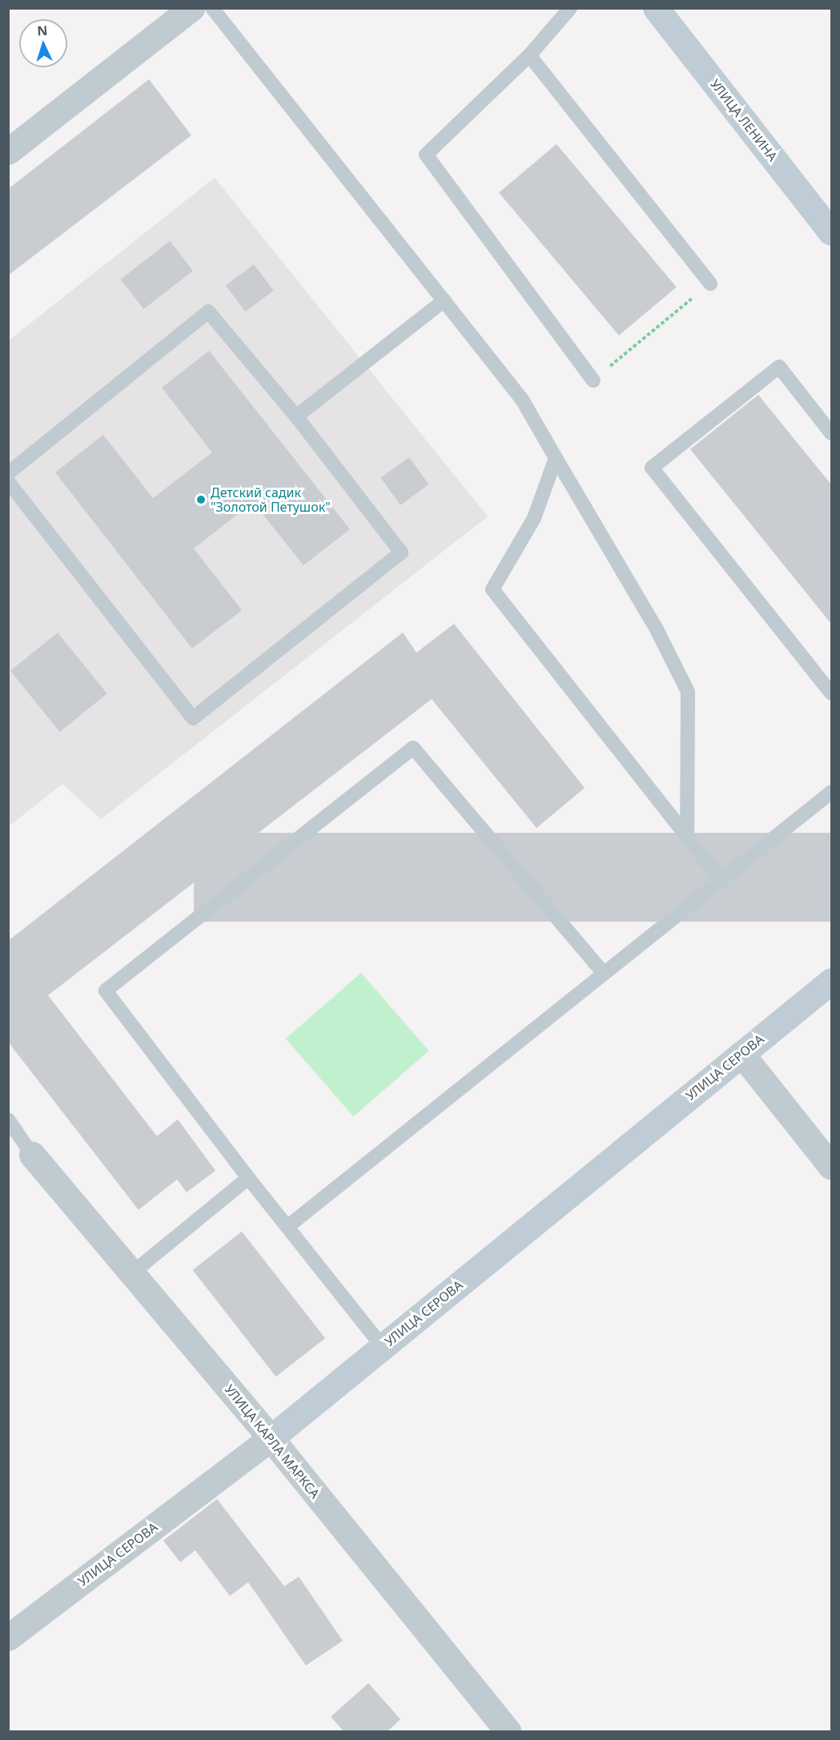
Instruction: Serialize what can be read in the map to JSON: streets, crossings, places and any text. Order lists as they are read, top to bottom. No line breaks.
{"streets":{"street":["УЛИЦА ЛЕНИНА","УЛИЦА СЕРОВА","УЛИЦА КАРЛА МАРКСА"]},"crossings":[["УЛИЦА СЕРОВА","УЛИЦА КАРЛА МАРКСА"]],"places":["Детский садик \"Золотой Петушок\""],"north":"top"}
